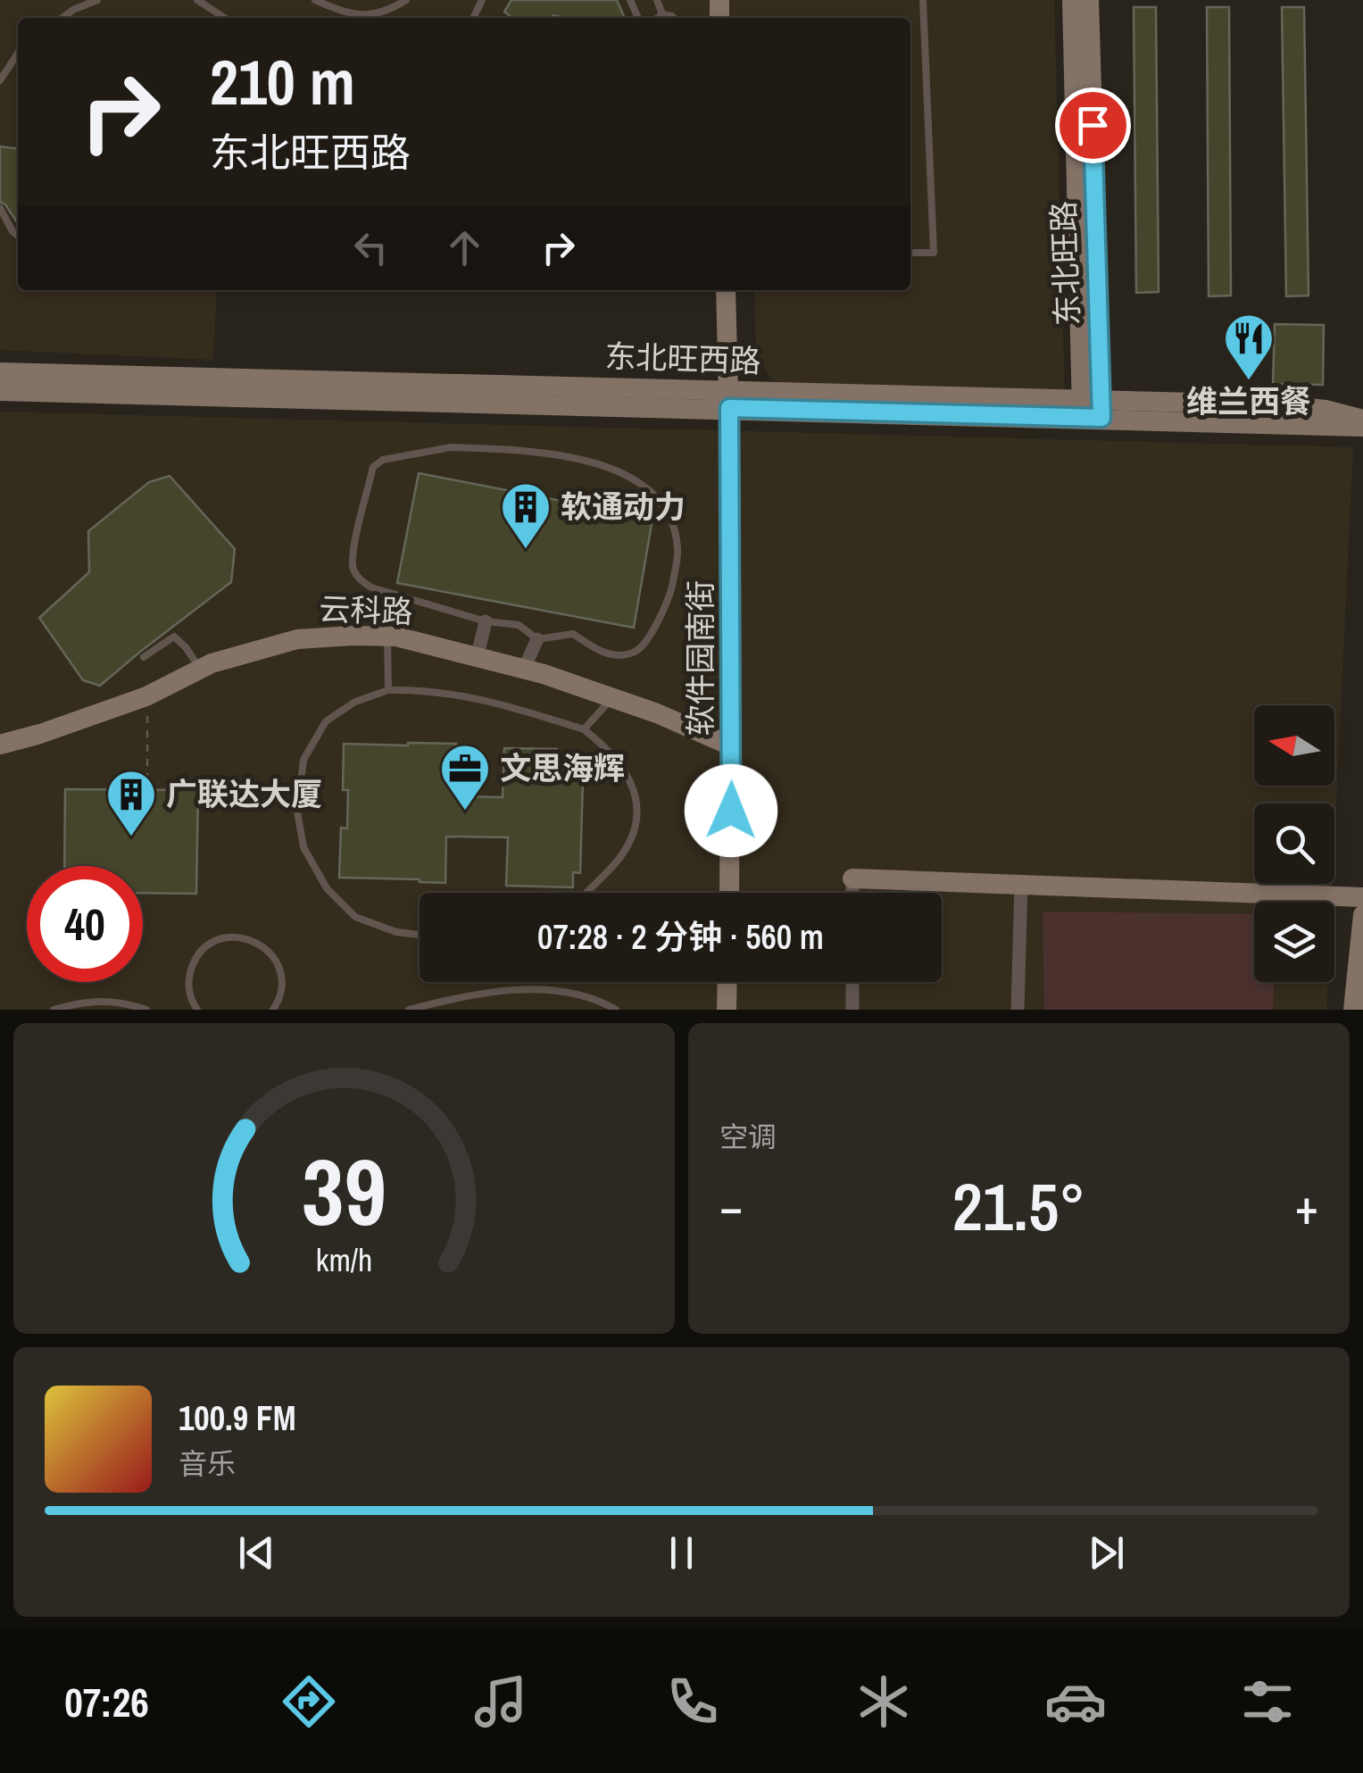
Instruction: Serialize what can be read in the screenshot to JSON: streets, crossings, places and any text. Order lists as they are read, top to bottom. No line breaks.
{"streets":{"street":["东北旺路","东北旺西路","云科路","软件园南街"]},"crossings":[["东北旺路","东北旺西路"],["东北旺西路","软件园南街"],["云科路","软件园南街"]],"places":{"restaurant":["维兰西餐"],"building":["软通动力","广联达大厦"],"office":["文思海辉"]},"north":"left","page":{"turn":["210 m","东北旺西路"],"limit":"40","trip":"07:28 · 2 分钟 · 560 m","tile":"空调","heat":["−","21.5°","+"],"song":["100.9 FM","音乐"],"tabs":"07:26","gauge":["39","km/h"]}}
